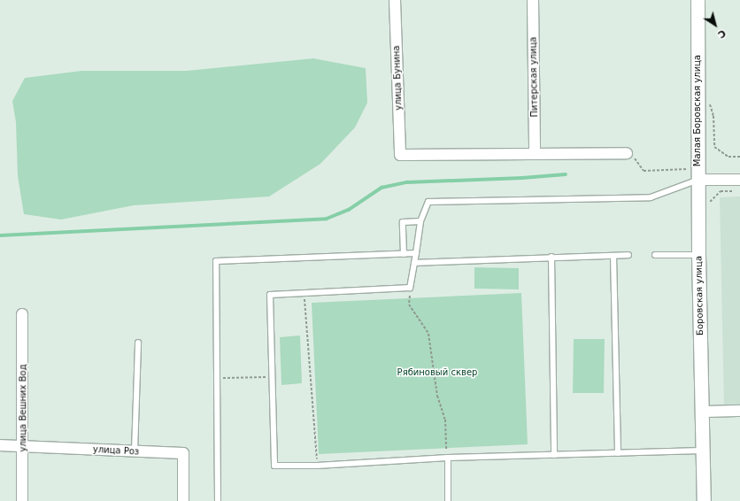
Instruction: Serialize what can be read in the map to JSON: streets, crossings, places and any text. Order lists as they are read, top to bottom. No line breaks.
{"streets":{"street":["Питерская улица","улица Бунина","Малая Боровская улица","Боровская улица","улица Вешних Вод","улица Роз"]},"crossings":[["Питерская улица","улица Бунина"],["Малая Боровская улица","Боровская улица"],["улица Вешних Вод","улица Роз"]],"parks":["Рябиновый сквер"],"north":"bottom right"}
